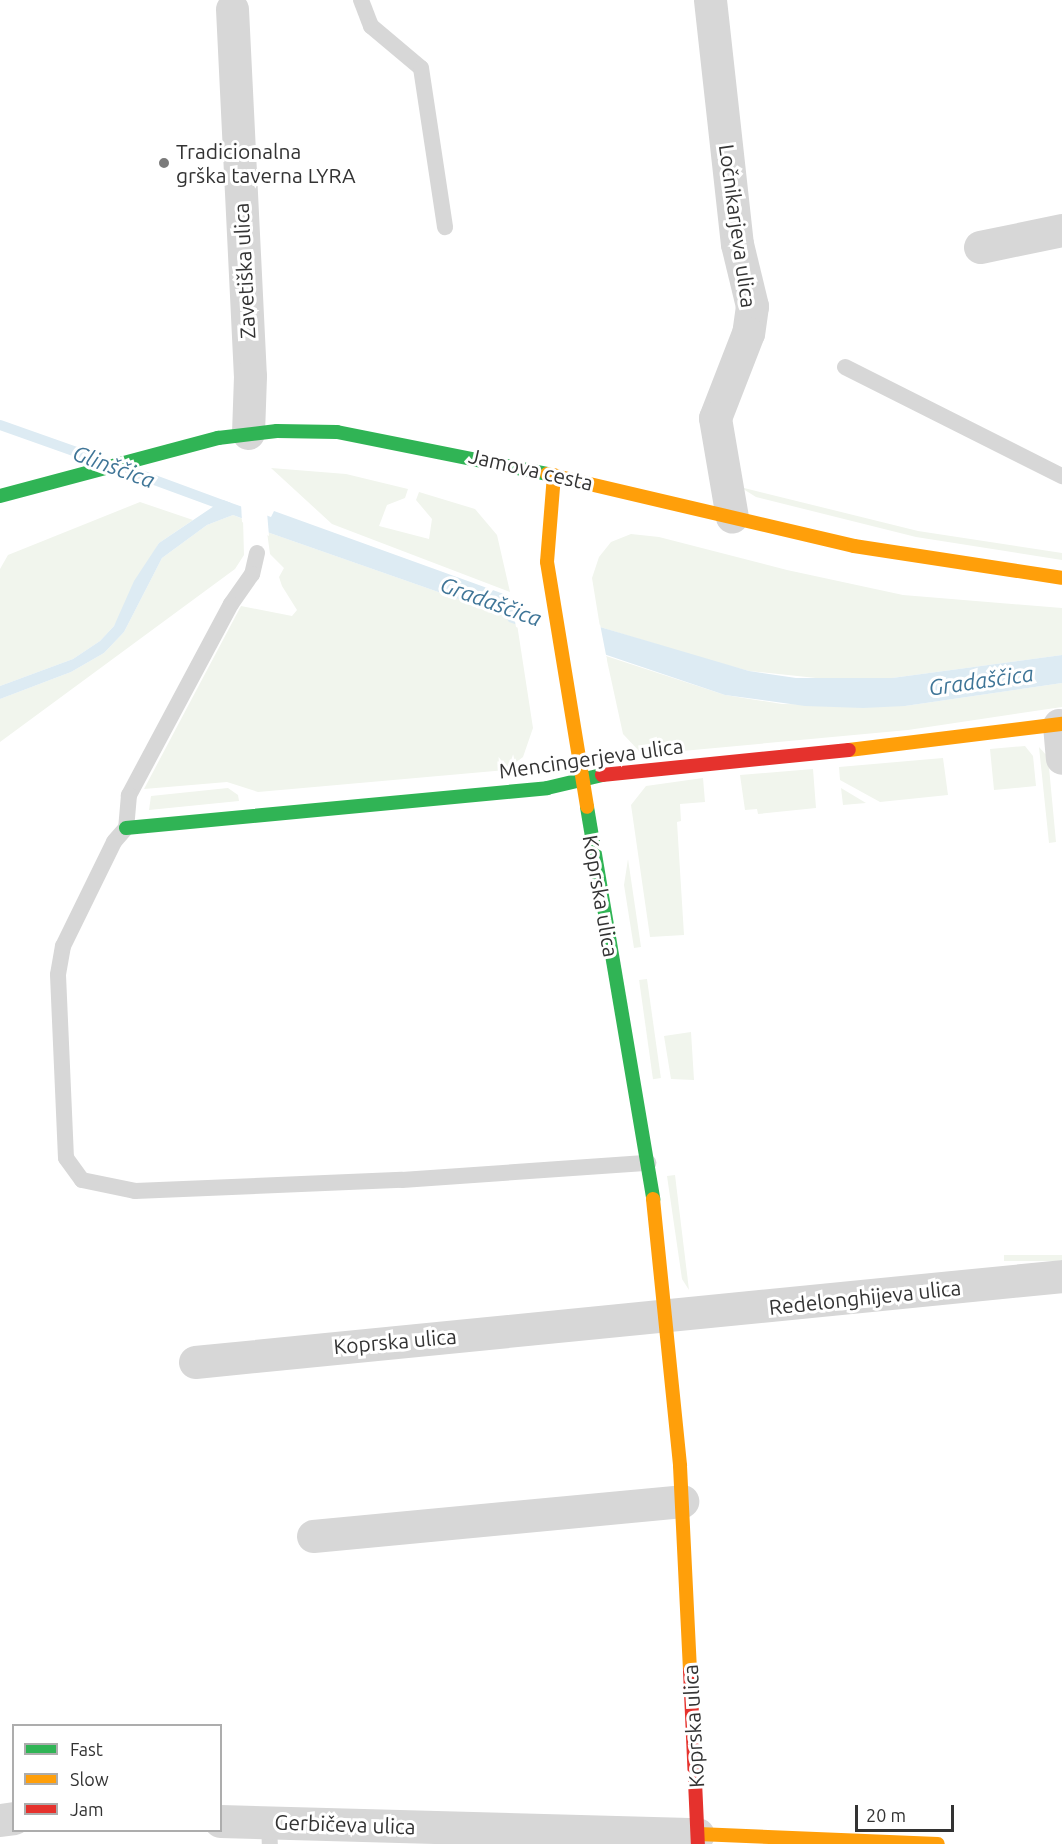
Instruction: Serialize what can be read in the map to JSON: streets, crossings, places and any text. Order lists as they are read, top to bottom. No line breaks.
{"streets":{"street":["Ločnikarjeva ulica","Zavetiška ulica","Jamova cesta","Mencingerjeva ulica","Koprska ulica","Redelonghijeva ulica","Gerbičeva ulica"]},"crossings":[["Ločnikarjeva ulica","Jamova cesta"],["Zavetiška ulica","Jamova cesta"],["Jamova cesta","Koprska ulica"],["Mencingerjeva ulica","Koprska ulica"],["Koprska ulica","Redelonghijeva ulica"],["Koprska ulica","Gerbičeva ulica"]],"water":["Glinščica","Gradaščica"],"places":["Tradicionalna grška taverna LYRA"],"legend":["Fast","Slow","Jam"],"scale_bar":"20 m"}
